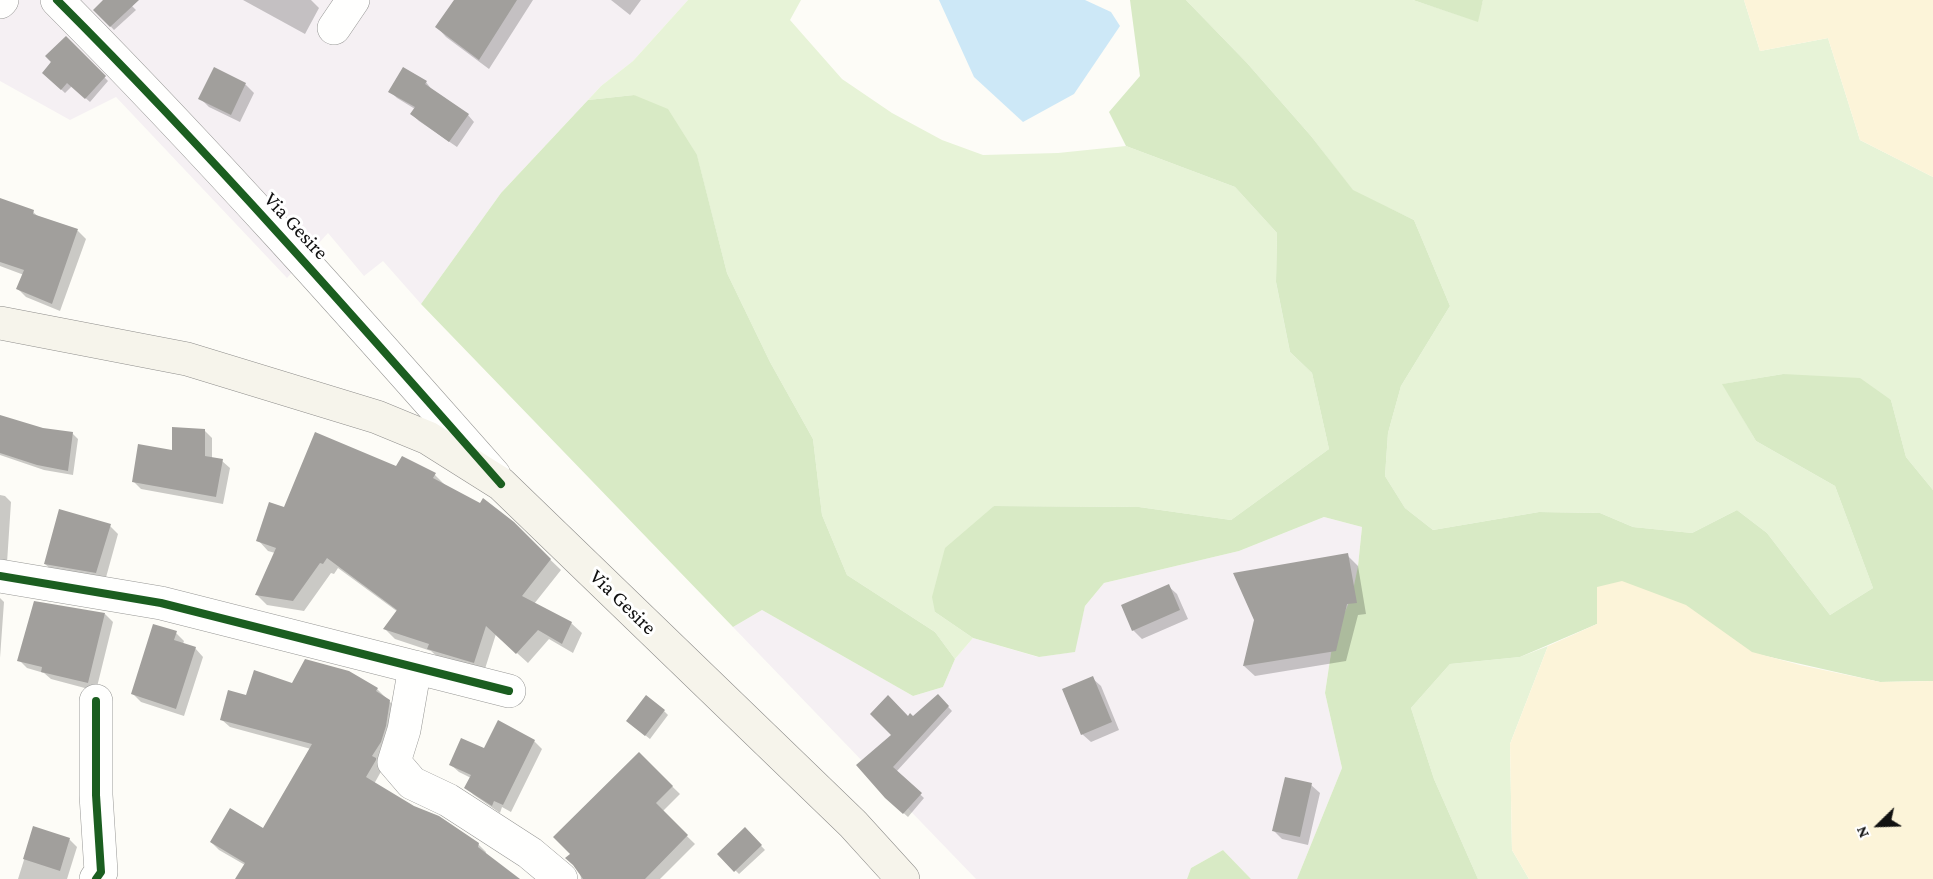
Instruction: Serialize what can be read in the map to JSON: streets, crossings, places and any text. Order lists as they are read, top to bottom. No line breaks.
{"streets":{"main road":["Via Gesire"]},"north":"bottom left"}
